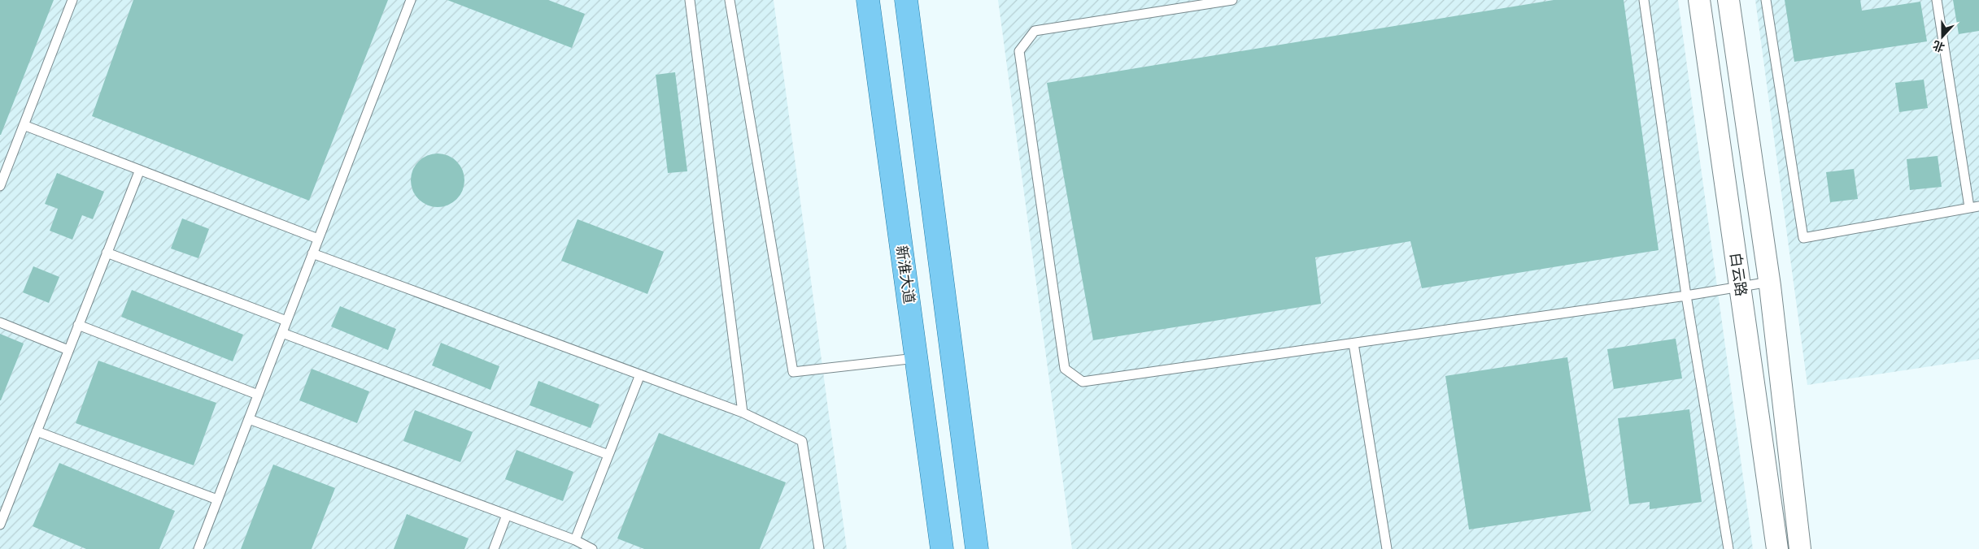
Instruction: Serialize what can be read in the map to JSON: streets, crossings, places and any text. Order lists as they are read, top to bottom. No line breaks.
{"streets":{"main road":["新淮大道"],"street":["白云路"]},"north":"bottom"}
